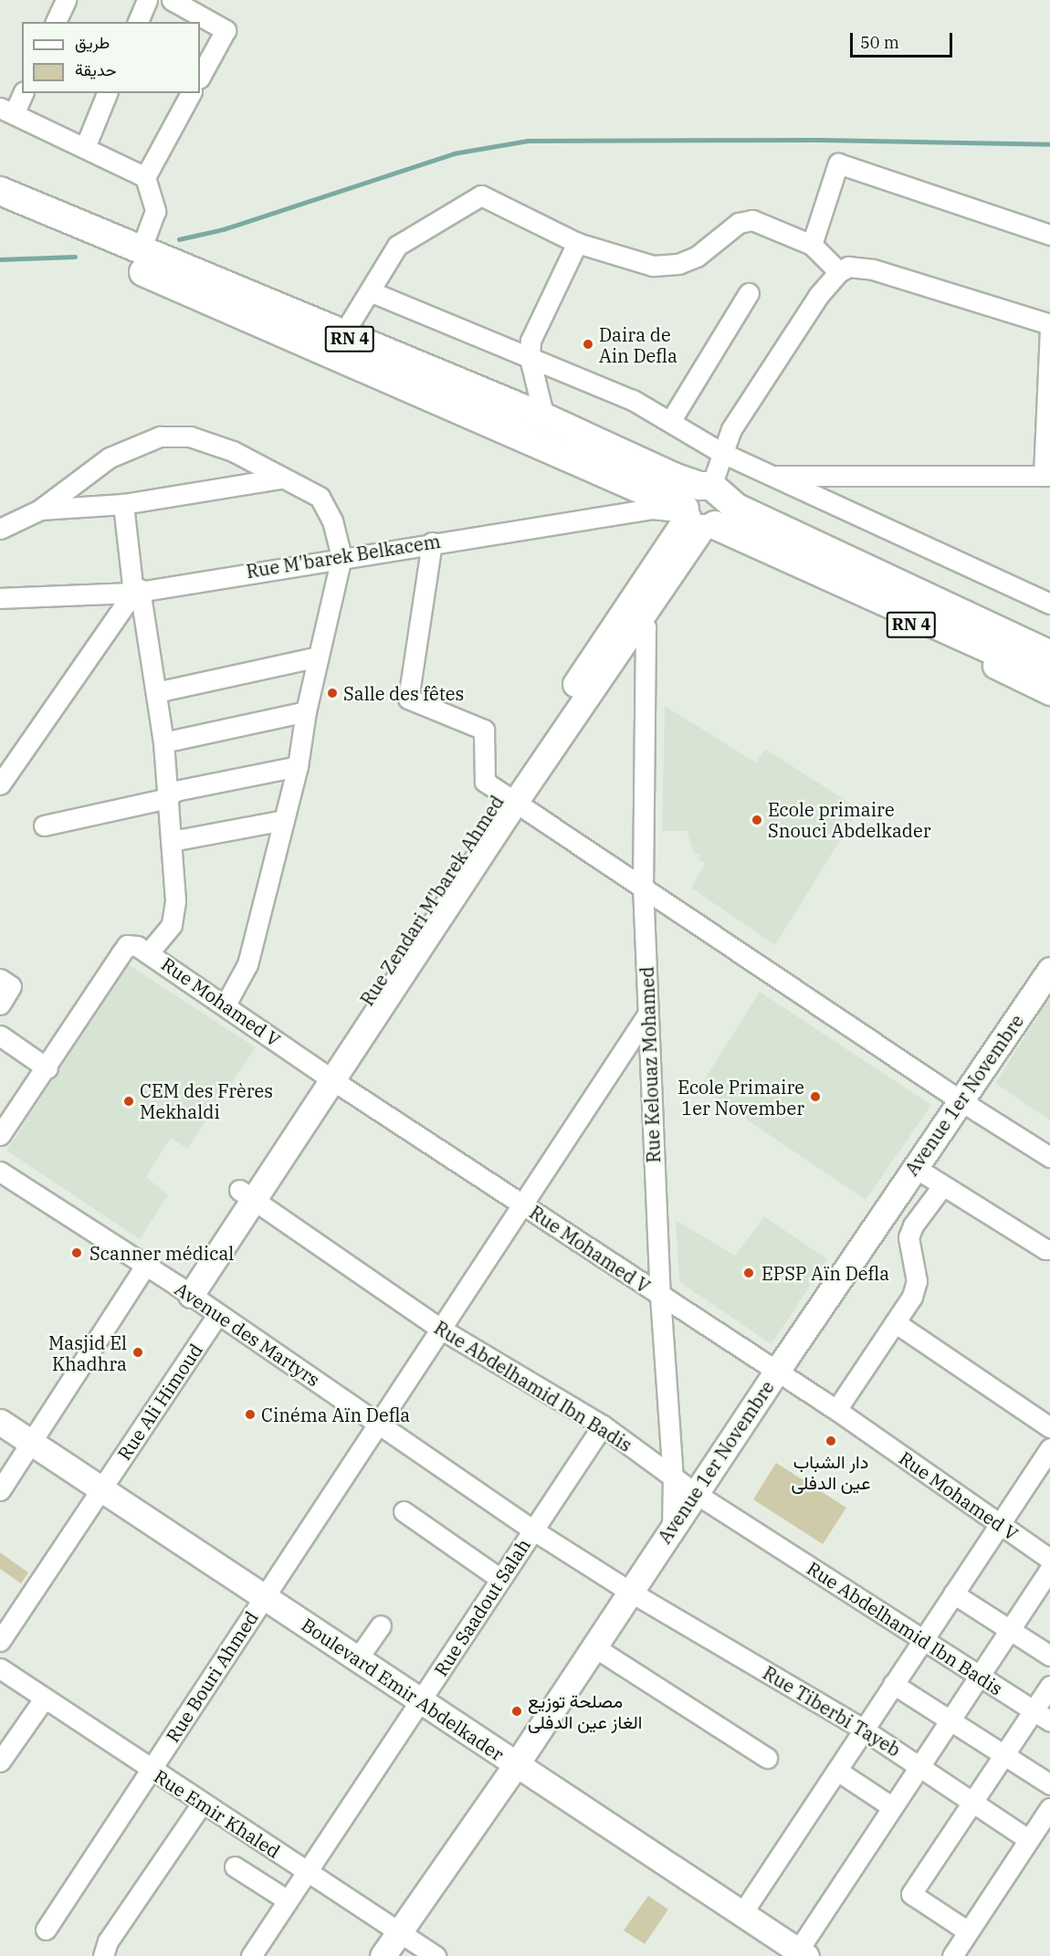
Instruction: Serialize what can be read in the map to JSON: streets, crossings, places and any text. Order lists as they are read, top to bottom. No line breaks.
{"streets":{"highway":["RN 4"],"main road":["Avenue 1er Novembre","Boulevard Emir Abdelkader"],"street":["Rue M'barek Belkacem","Rue Mohamed V","Rue Kelouaz Mohamed","Avenue des Martyrs","Rue Abdelhamid Ibn Badis","Rue Ali Himoud","Rue Saadout Salah","Rue Bouri Ahmed","Rue Tiberbi Tayeb","Rue Emir Khaled"]},"crossings":[["RN 4","Rue M'barek Belkacem"],["Rue Mohamed V","Rue Kelouaz Mohamed"],["Rue Mohamed V","Avenue 1er Novembre"],["Rue Mohamed V","Rue Bouri Ahmed"],["Rue Kelouaz Mohamed","Avenue 1er Novembre"],["Rue Kelouaz Mohamed","Rue Abdelhamid Ibn Badis"],["Rue Kelouaz Mohamed","Rue Bouri Ahmed"],["Avenue 1er Novembre","Avenue des Martyrs"],["Avenue 1er Novembre","Rue Abdelhamid Ibn Badis"],["Avenue 1er Novembre","Boulevard Emir Abdelkader"],["Avenue 1er Novembre","Rue Tiberbi Tayeb"],["Avenue 1er Novembre","Rue Emir Khaled"],["Avenue des Martyrs","Rue Ali Himoud"],["Avenue des Martyrs","Rue Saadout Salah"],["Avenue des Martyrs","Rue Bouri Ahmed"],["Avenue des Martyrs","Rue Tiberbi Tayeb"],["Rue Abdelhamid Ibn Badis","Rue Saadout Salah"],["Rue Abdelhamid Ibn Badis","Rue Bouri Ahmed"],["Rue Ali Himoud","Boulevard Emir Abdelkader"],["Rue Saadout Salah","Boulevard Emir Abdelkader"],["Rue Saadout Salah","Rue Emir Khaled"],["Rue Bouri Ahmed","Boulevard Emir Abdelkader"],["Rue Bouri Ahmed","Rue Emir Khaled"]],"places":["Daira de Ain Defla","Salle des fêtes","Ecole primaire Snouci Abdelkader","Ecole Primaire 1er November","CEM des Frères Mekhaldi","Scanner médical","EPSP Aïn Defla","Masjid El Khadhra","Cinéma Aïn Defla","دار الشباب عين الدفلى","مصلحة توزيع الغاز عين الدفلى"],"legend":["طريق","حديقة"],"scale_bar":"50 m"}
